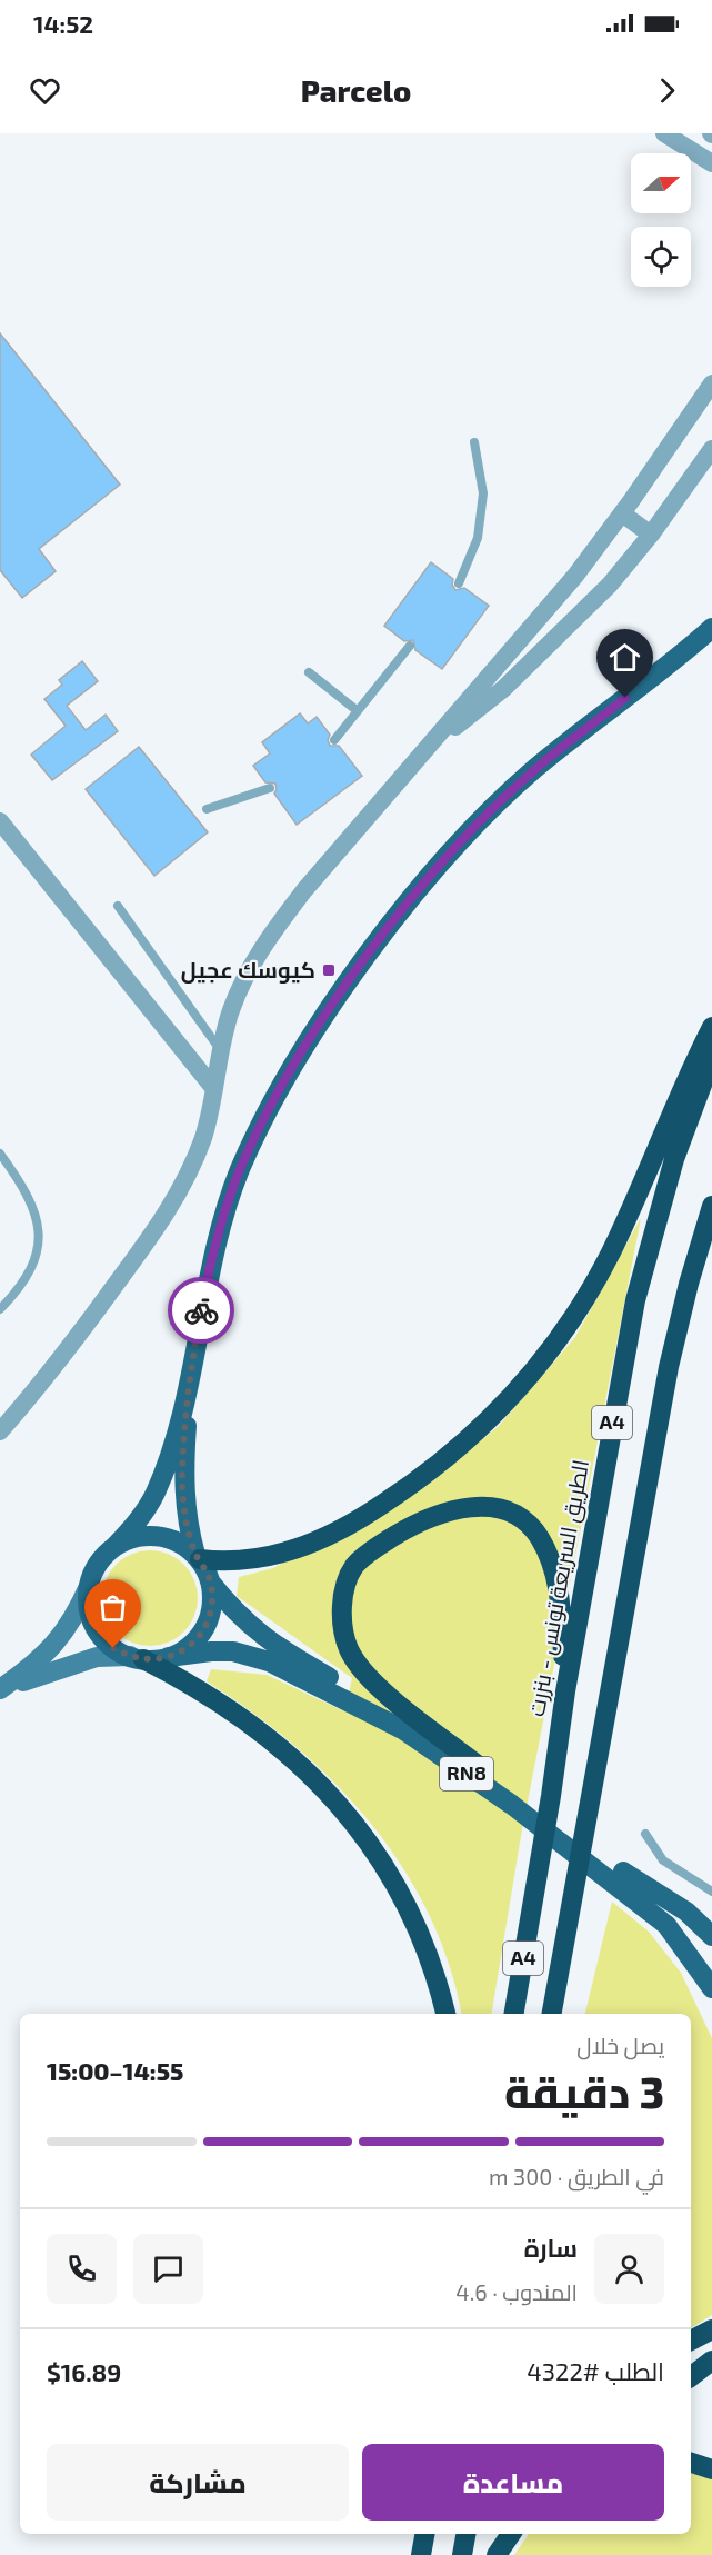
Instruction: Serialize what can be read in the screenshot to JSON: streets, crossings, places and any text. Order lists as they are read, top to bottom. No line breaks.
{"streets":{"highway":["A4","الطريق السريعة تونس - بنزرت"],"main road":["RN8"]},"places":{"transit":["كيوسك عجيل"]},"north":"right","page":{"status":"14:52","header":"Parcelo","heading":["3 دقيقة","يصل خلال","14:55–15:00"],"panel":["سارة","المندوب · 4.6","الطلب #4322","$16.89"],"bar":"في الطريق · 300 m","buttons":["مساعدة","مشاركة"]}}
